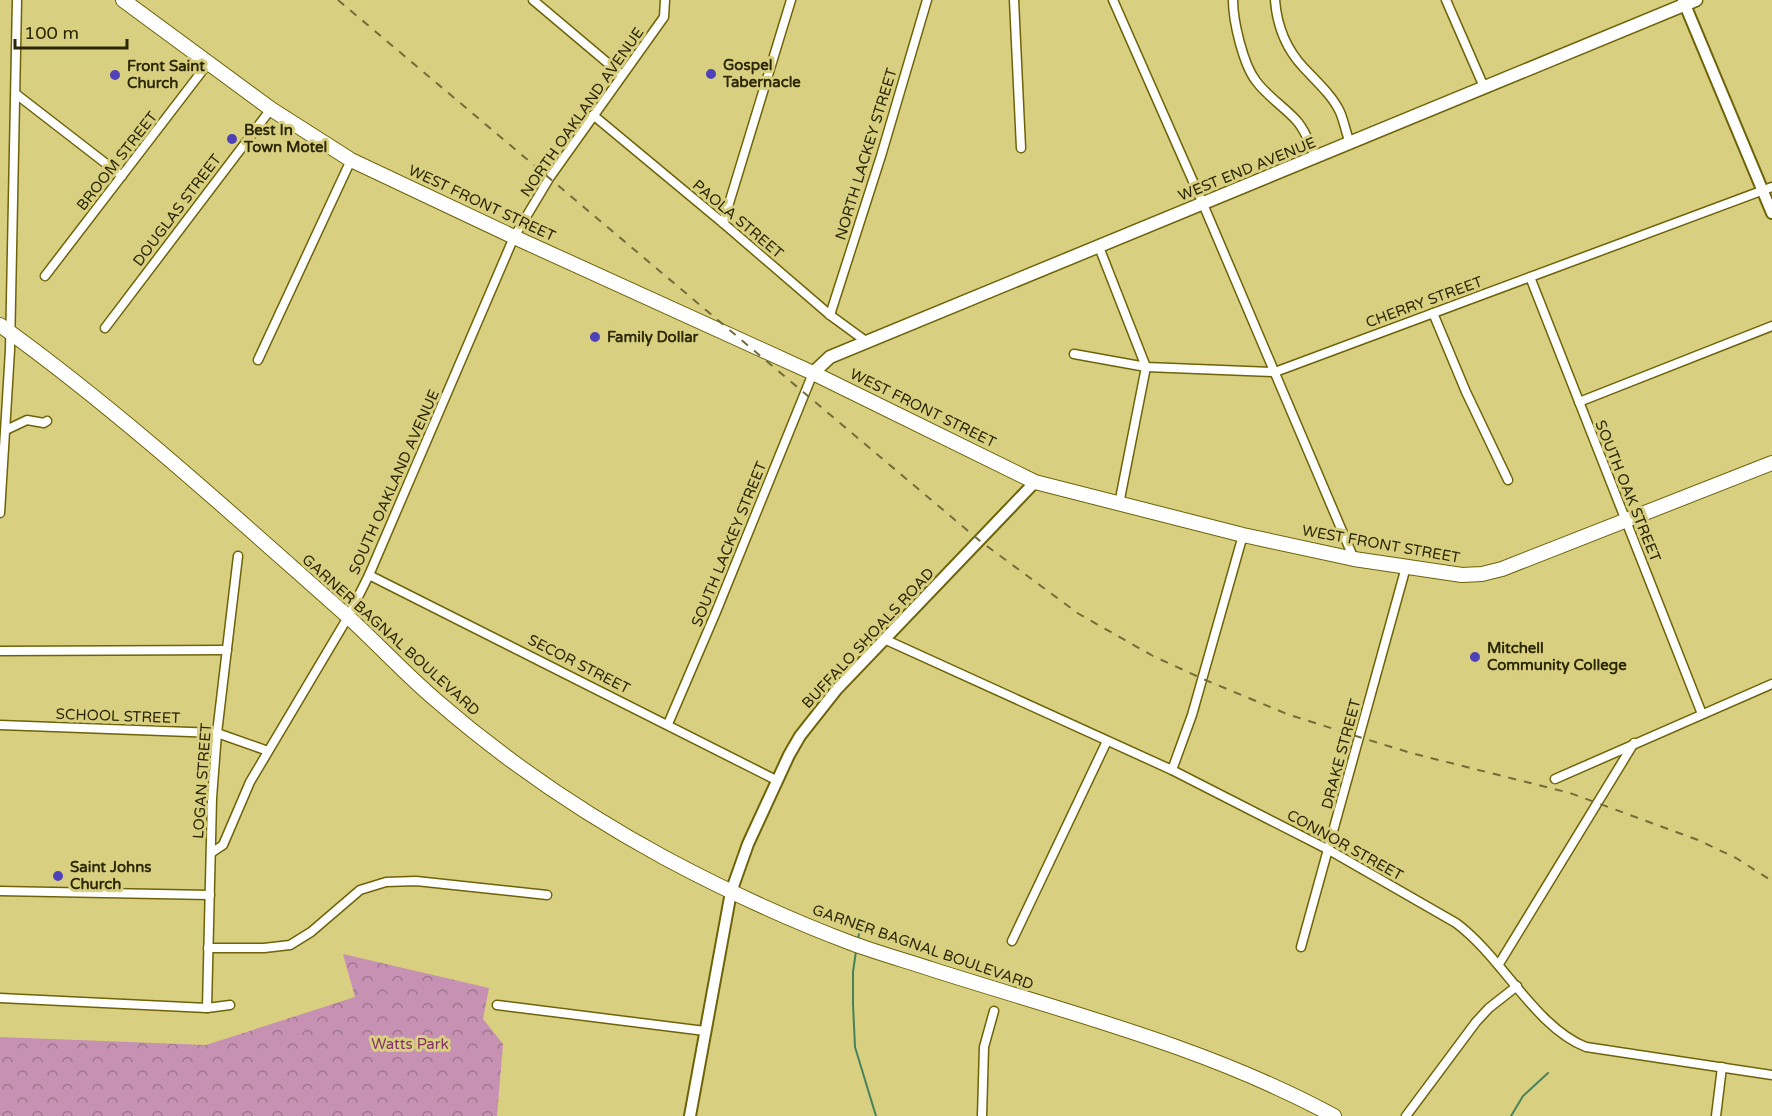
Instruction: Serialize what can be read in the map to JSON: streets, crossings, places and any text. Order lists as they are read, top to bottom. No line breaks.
{"streets":{"main road":["WEST END AVENUE","WEST FRONT STREET","GARNER BAGNAL BOULEVARD"],"street":["NORTH OAKLAND AVENUE","NORTH LACKEY STREET","BROOM STREET","DOUGLAS STREET","PAOLA STREET","CHERRY STREET","SOUTH OAKLAND AVENUE","SOUTH OAK STREET","SOUTH LACKEY STREET","BUFFALO SHOALS ROAD","SECOR STREET","SCHOOL STREET","DRAKE STREET","LOGAN STREET","CONNOR STREET"]},"crossings":[["NORTH OAKLAND AVENUE","WEST FRONT STREET"],["NORTH OAKLAND AVENUE","PAOLA STREET"],["NORTH OAKLAND AVENUE","SOUTH OAKLAND AVENUE"],["NORTH LACKEY STREET","PAOLA STREET"],["BROOM STREET","WEST FRONT STREET"],["WEST END AVENUE","WEST FRONT STREET"],["WEST END AVENUE","PAOLA STREET"],["WEST END AVENUE","SOUTH LACKEY STREET"],["WEST FRONT STREET","DOUGLAS STREET"],["WEST FRONT STREET","SOUTH OAKLAND AVENUE"],["WEST FRONT STREET","SOUTH OAK STREET"],["WEST FRONT STREET","SOUTH LACKEY STREET"],["WEST FRONT STREET","BUFFALO SHOALS ROAD"],["WEST FRONT STREET","DRAKE STREET"],["CHERRY STREET","SOUTH OAK STREET"],["SOUTH OAKLAND AVENUE","GARNER BAGNAL BOULEVARD"],["SOUTH OAKLAND AVENUE","SECOR STREET"],["SOUTH OAKLAND AVENUE","SCHOOL STREET"],["SOUTH OAKLAND AVENUE","LOGAN STREET"],["SOUTH LACKEY STREET","SECOR STREET"],["GARNER BAGNAL BOULEVARD","BUFFALO SHOALS ROAD"],["BUFFALO SHOALS ROAD","SECOR STREET"],["BUFFALO SHOALS ROAD","CONNOR STREET"],["SCHOOL STREET","LOGAN STREET"],["DRAKE STREET","CONNOR STREET"]],"parks":["Watts Park"],"places":["Gospel Tabernacle","Front Saint Church","Best In Town Motel","Family Dollar","Mitchell Community College","Saint Johns Church"],"scale_bar":"100 m"}
